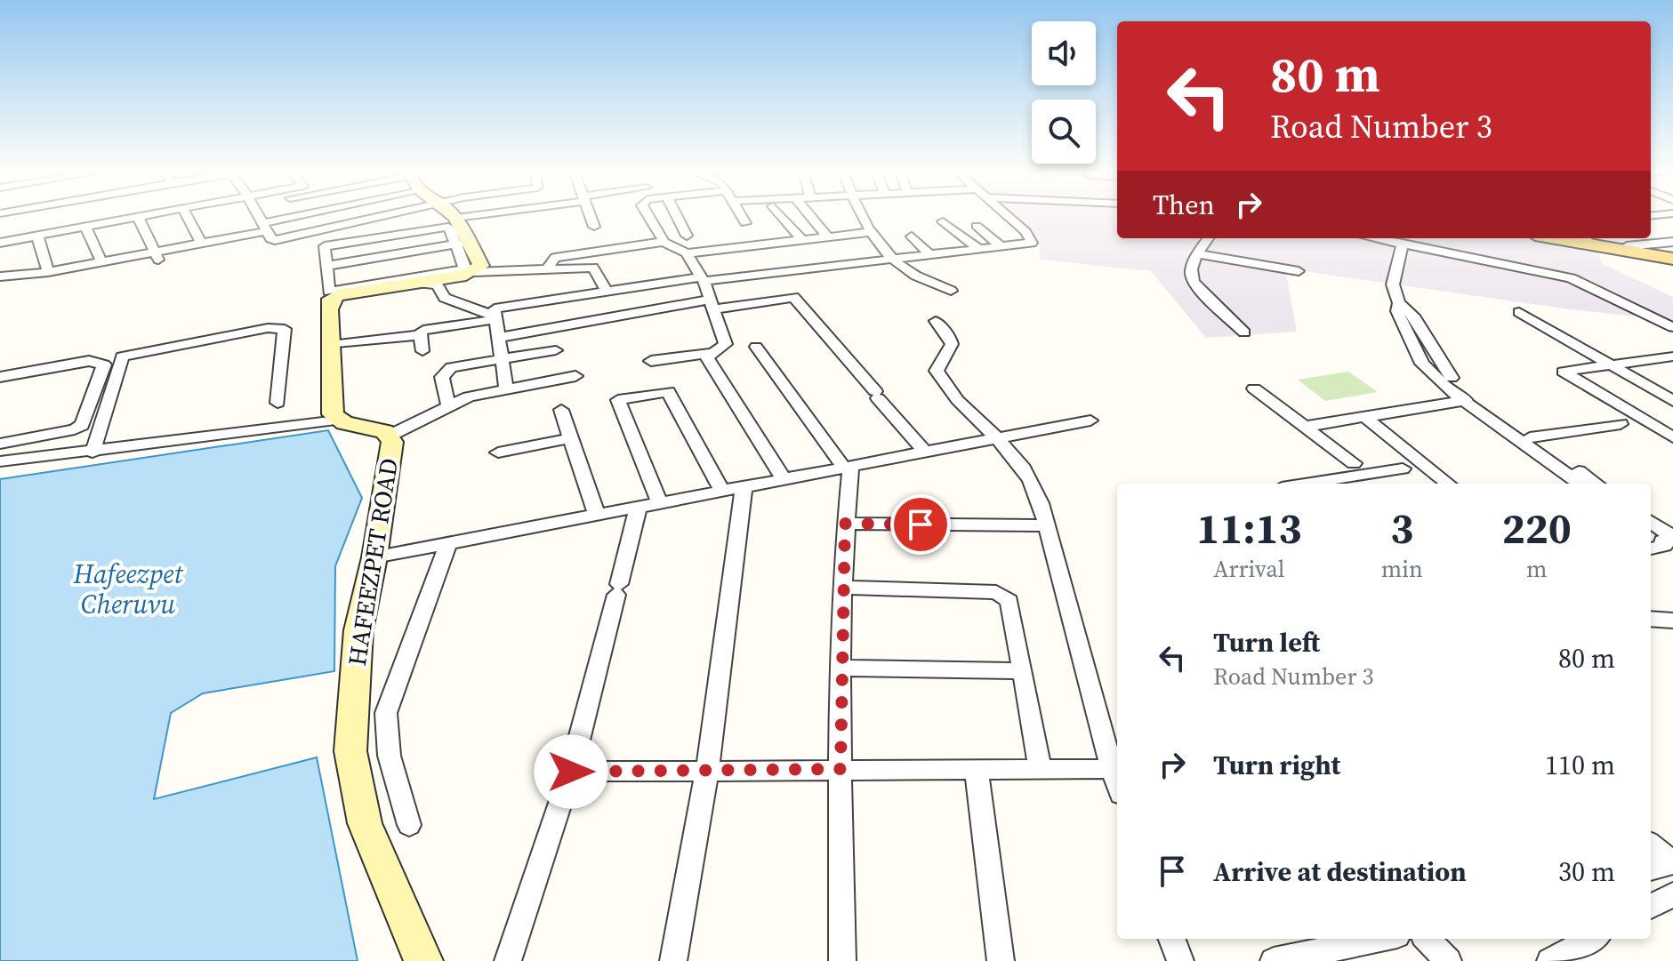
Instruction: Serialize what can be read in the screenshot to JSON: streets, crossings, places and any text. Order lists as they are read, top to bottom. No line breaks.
{"streets":{"street":["HAFEEZPET ROAD"]},"water":["Hafeezpet Cheruvu"],"page":{"turn":["80 m","Road Number 3"],"then":"Then","eta":["11:13","Arrival","3","min","220","m"],"list":[{"name":"Turn left","note":"Road Number 3","value":"80 m"},{"name":"Turn right","value":"110 m"},{"name":"Arrive at destination","value":"30 m"}]}}
